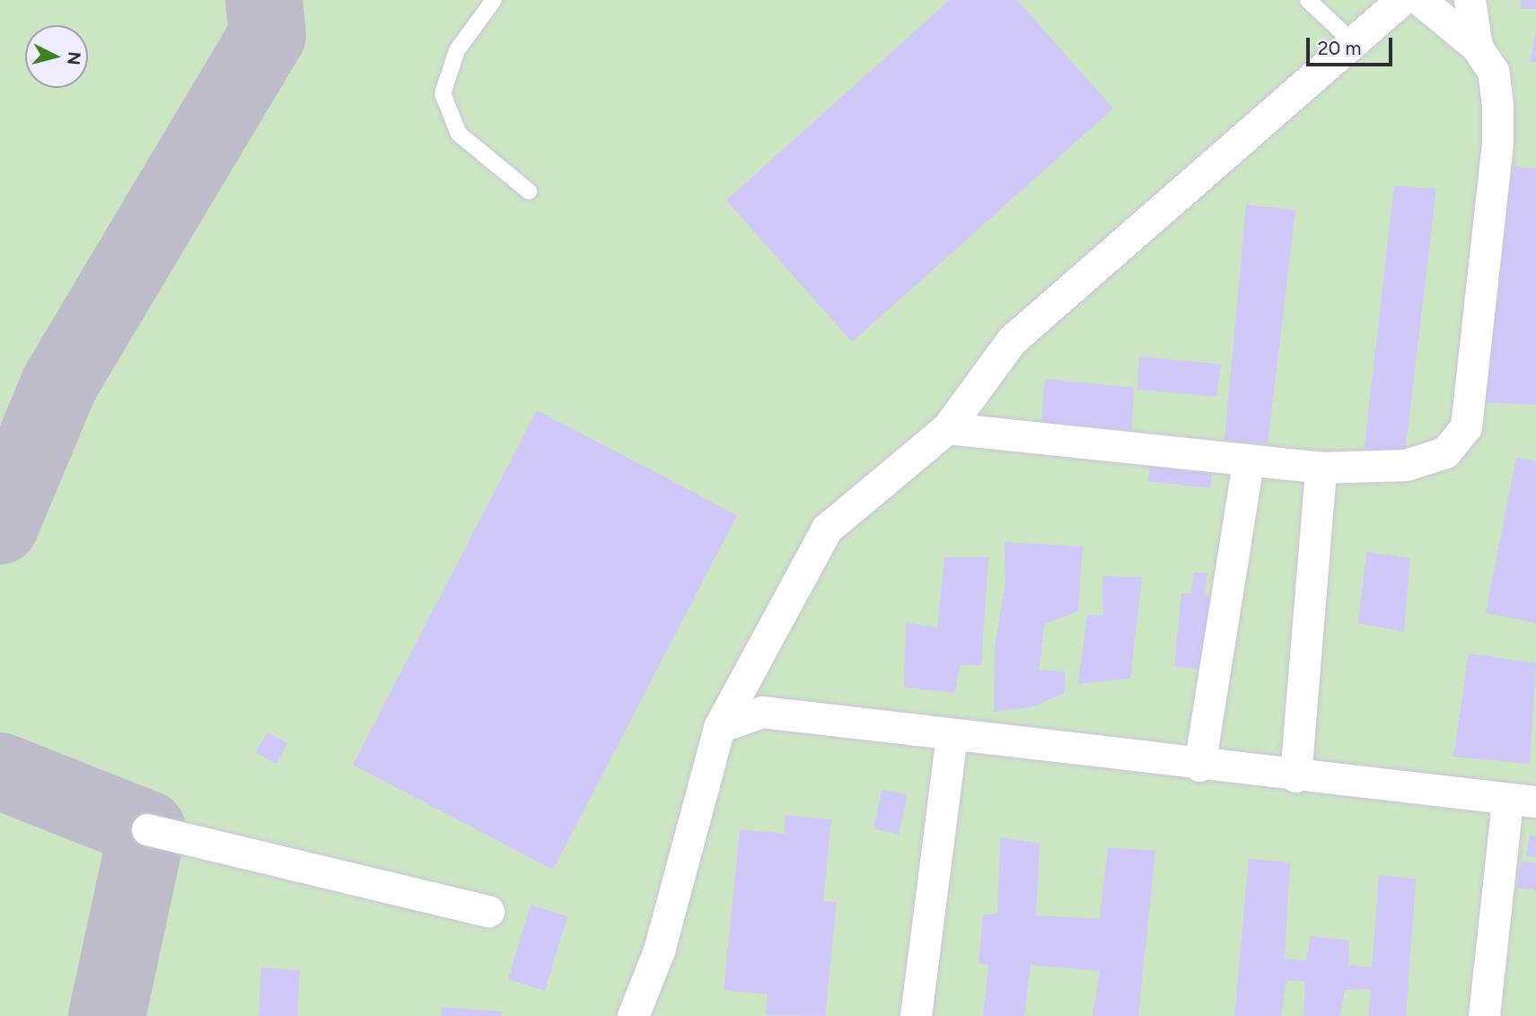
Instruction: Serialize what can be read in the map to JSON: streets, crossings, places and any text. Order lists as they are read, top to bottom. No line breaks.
{"scale_bar":"20 m","north":"right"}
